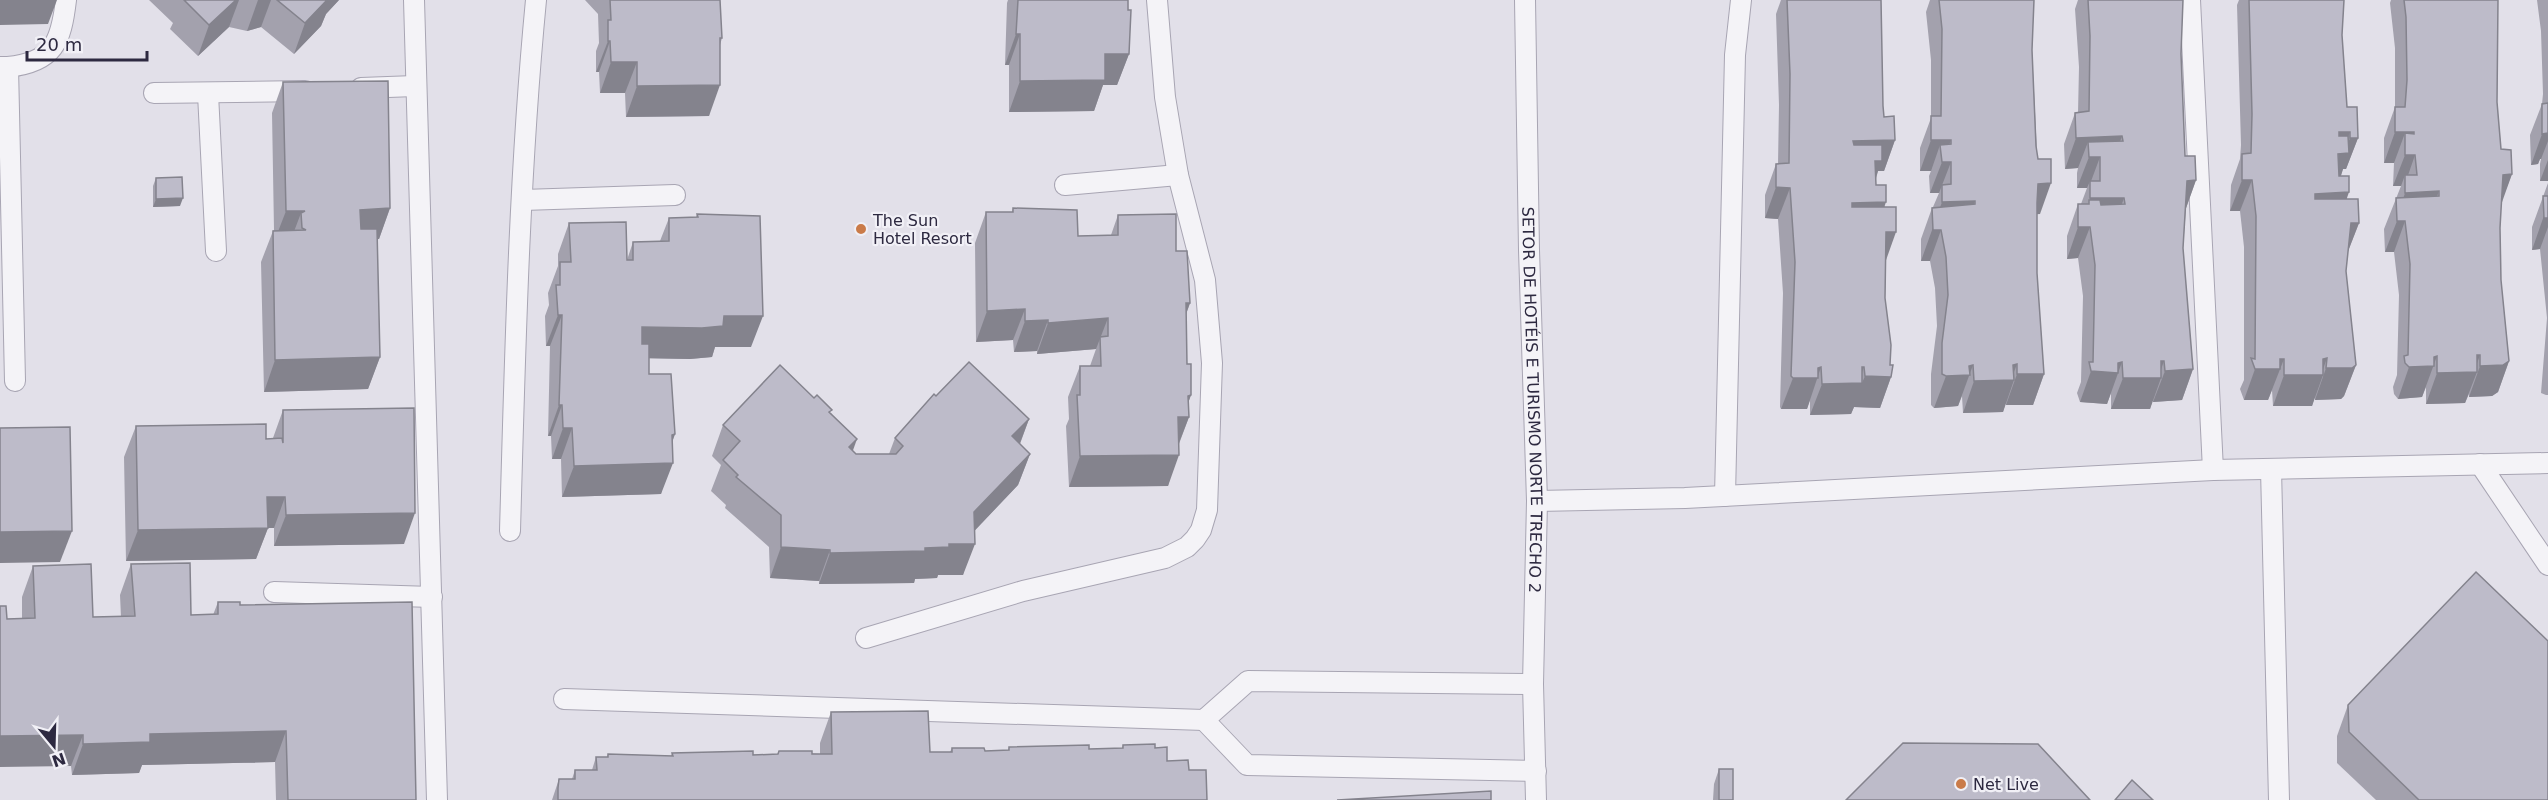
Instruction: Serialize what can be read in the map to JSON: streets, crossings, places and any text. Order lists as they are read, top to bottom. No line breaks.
{"streets":{"lane":["SETOR DE HOTÉIS E TURISMO NORTE TRECHO 2"]},"places":["The Sun Hotel Resort","Net Live"],"scale_bar":"20 m","north":"bottom"}
